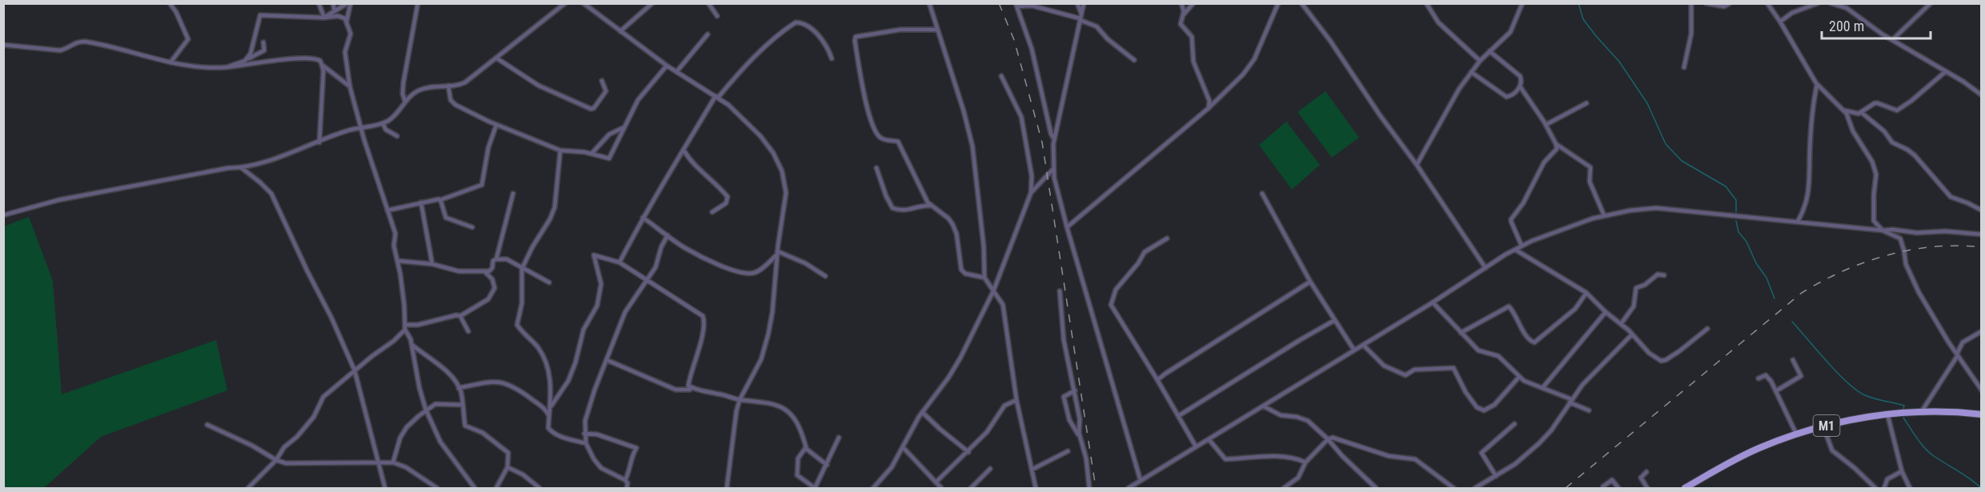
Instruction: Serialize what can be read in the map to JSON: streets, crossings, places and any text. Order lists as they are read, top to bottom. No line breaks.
{"streets":{"main road":["M1"]},"scale_bar":"200 m"}
